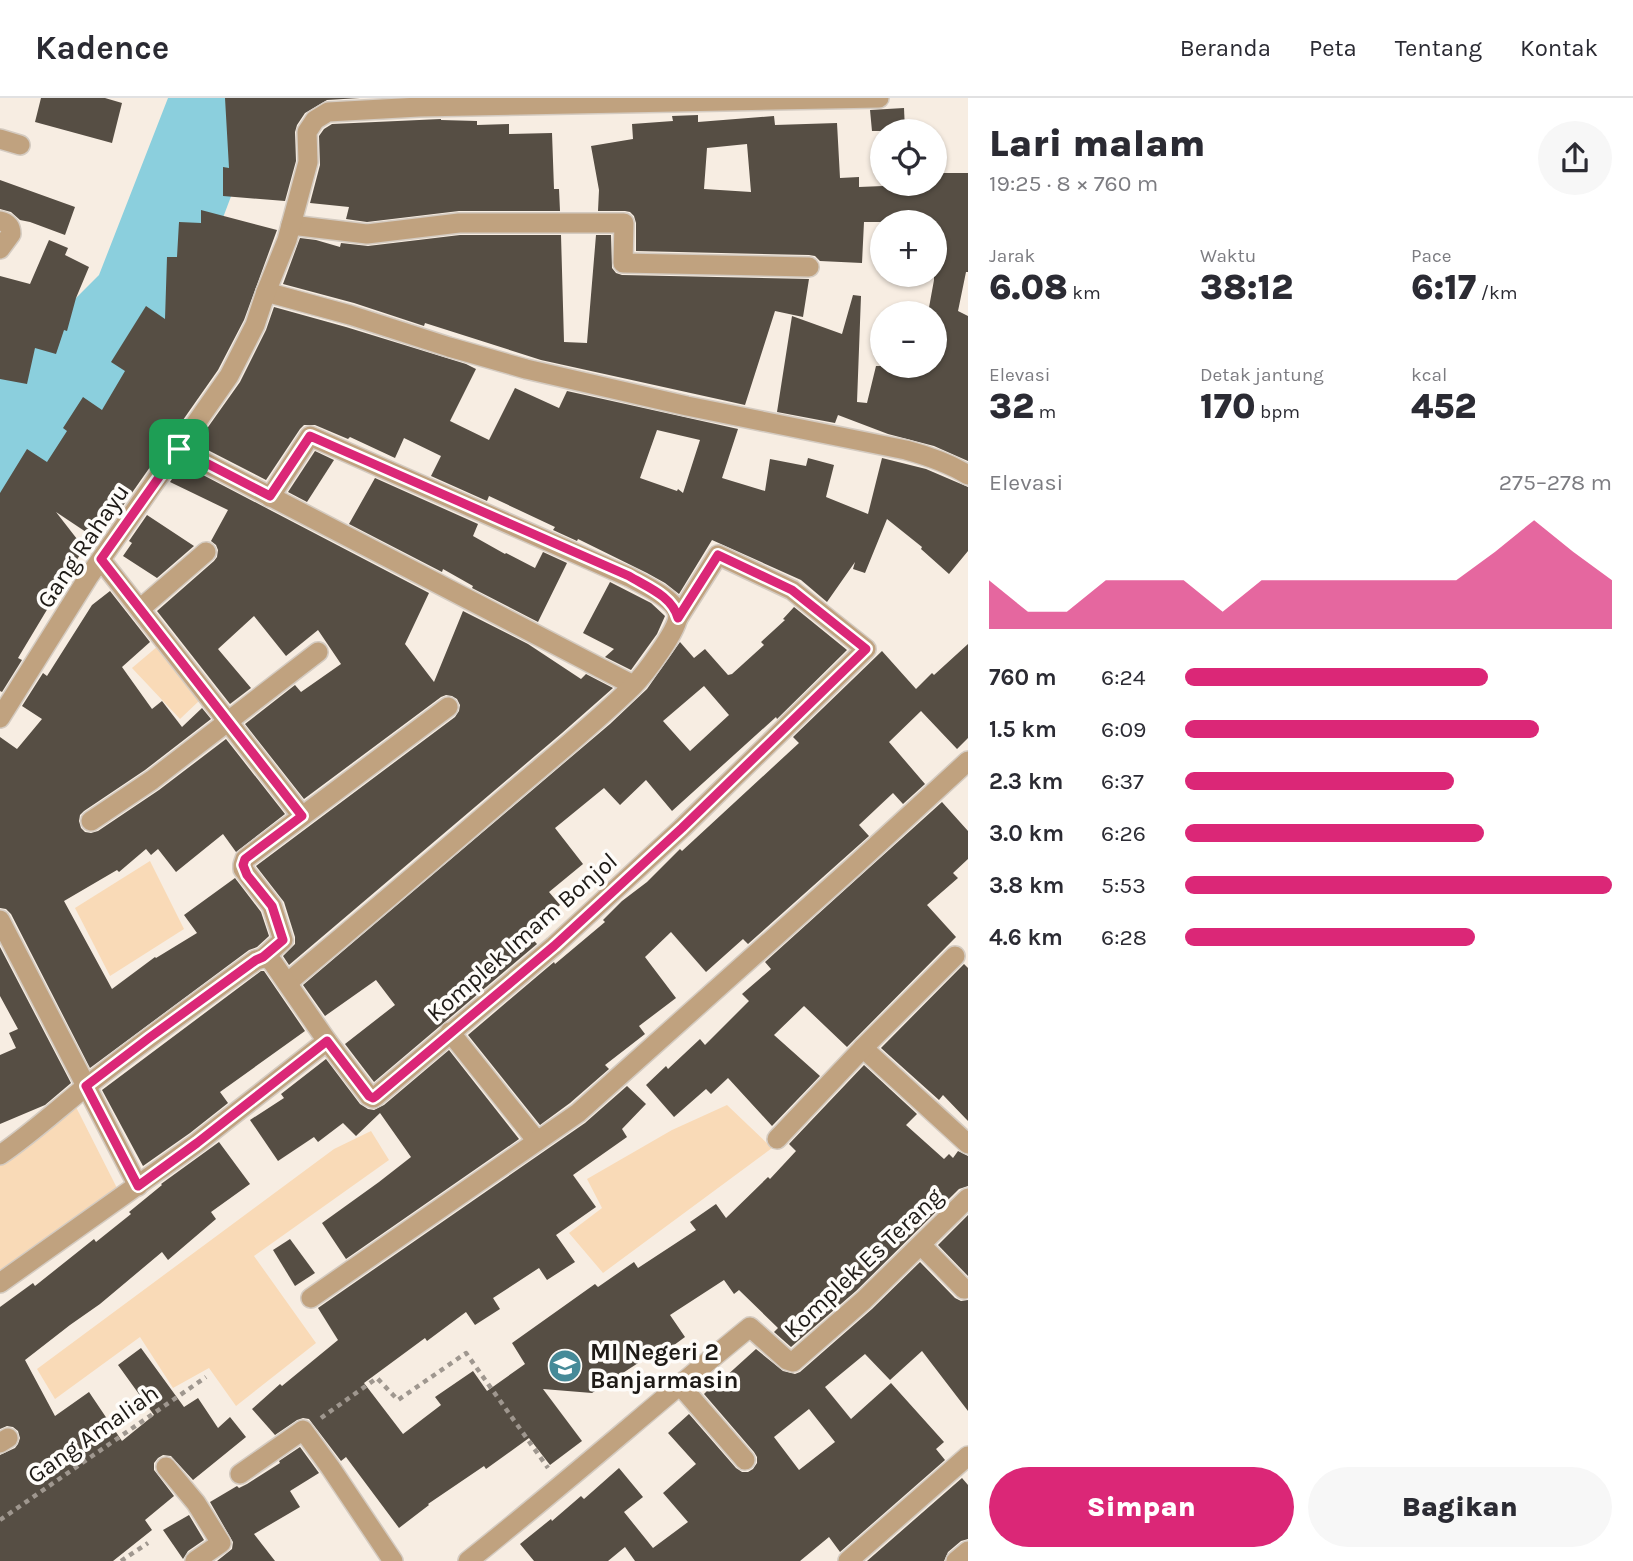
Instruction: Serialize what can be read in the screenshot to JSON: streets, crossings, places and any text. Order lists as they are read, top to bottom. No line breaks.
{"streets":{"street":["Gang Rahayu","Komplek Imam Bonjol","Komplek Es Terang"],"path":["Gang Amaliah"]},"places":{"school or university":["MI Negeri 2 Banjarmasin"]},"page":{"header":"Kadence","nav":["Beranda","Peta","Tentang","Kontak"],"heading":["Lari malam","19:25 · 8 × 760 m"],"map_buttons":["+","−"],"stats":[["Jarak","6.08 km"],["Waktu","38:12"],["Pace","6:17 /km"],["Elevasi","32 m"],["Detak jantung","170 bpm"],["kcal","452"]],"chart":["Elevasi","275–278 m"],"list":[{"name":"760 m","note":"6:24"},{"name":"1.5 km","note":"6:09"},{"name":"2.3 km","note":"6:37"},{"name":"3.0 km","note":"6:26"},{"name":"3.8 km","note":"5:53"},{"name":"4.6 km","note":"6:28"}],"buttons":["Simpan","Bagikan"]}}
